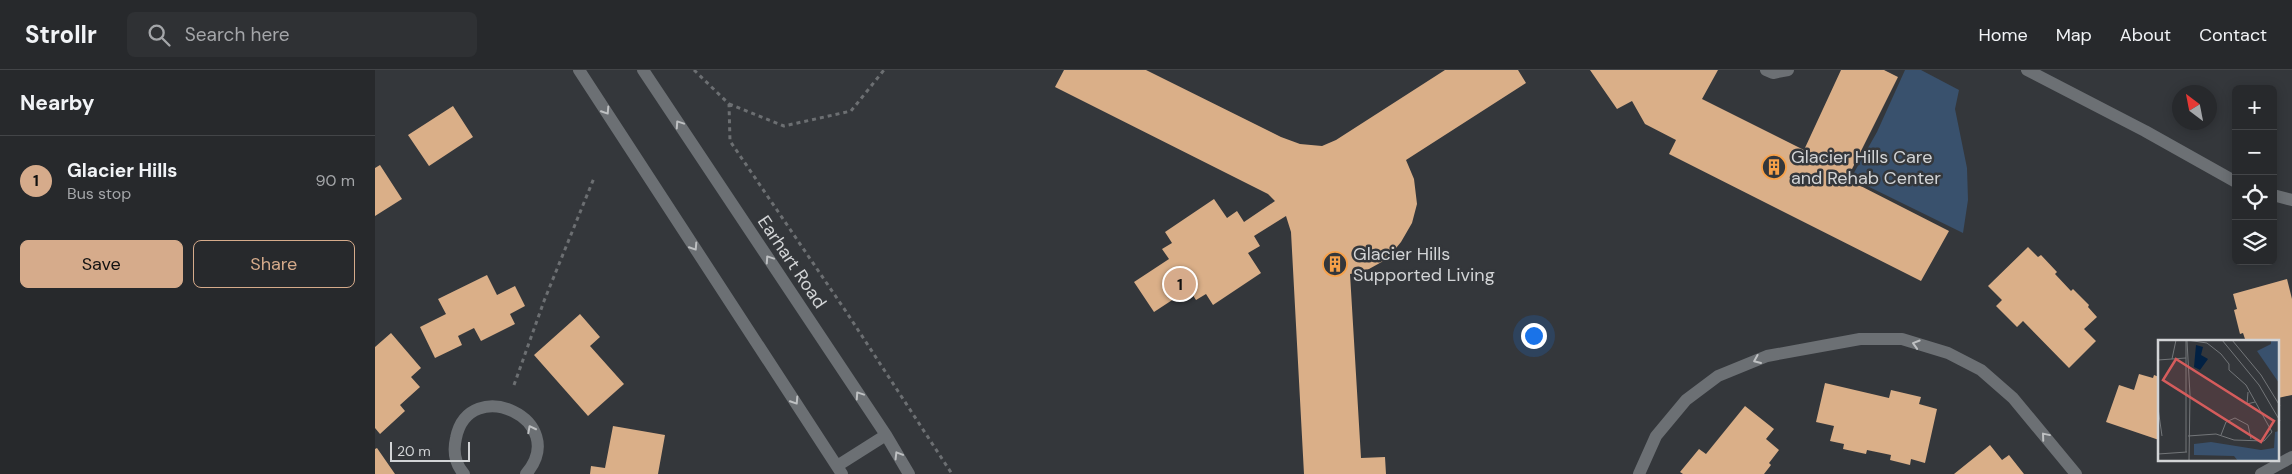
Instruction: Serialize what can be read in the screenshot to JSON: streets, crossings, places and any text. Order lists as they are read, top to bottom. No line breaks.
{"streets":{"street":["Earhart Road"]},"places":{"building":["Glacier Hills Care and Rehab Center","Glacier Hills Supported Living"]},"scale_bar":"20 m","north":"top left","page":{"header":"Strollr","search":"Search here","nav":["Home","Map","About","Contact"],"heading":"Nearby","map_buttons":["+","−"],"list":[{"mark":"1","name":"Glacier Hills","note":"Bus stop","value":"90 m"}],"buttons":["Save","Share"],"pins":"1","scale":"20 m"}}
